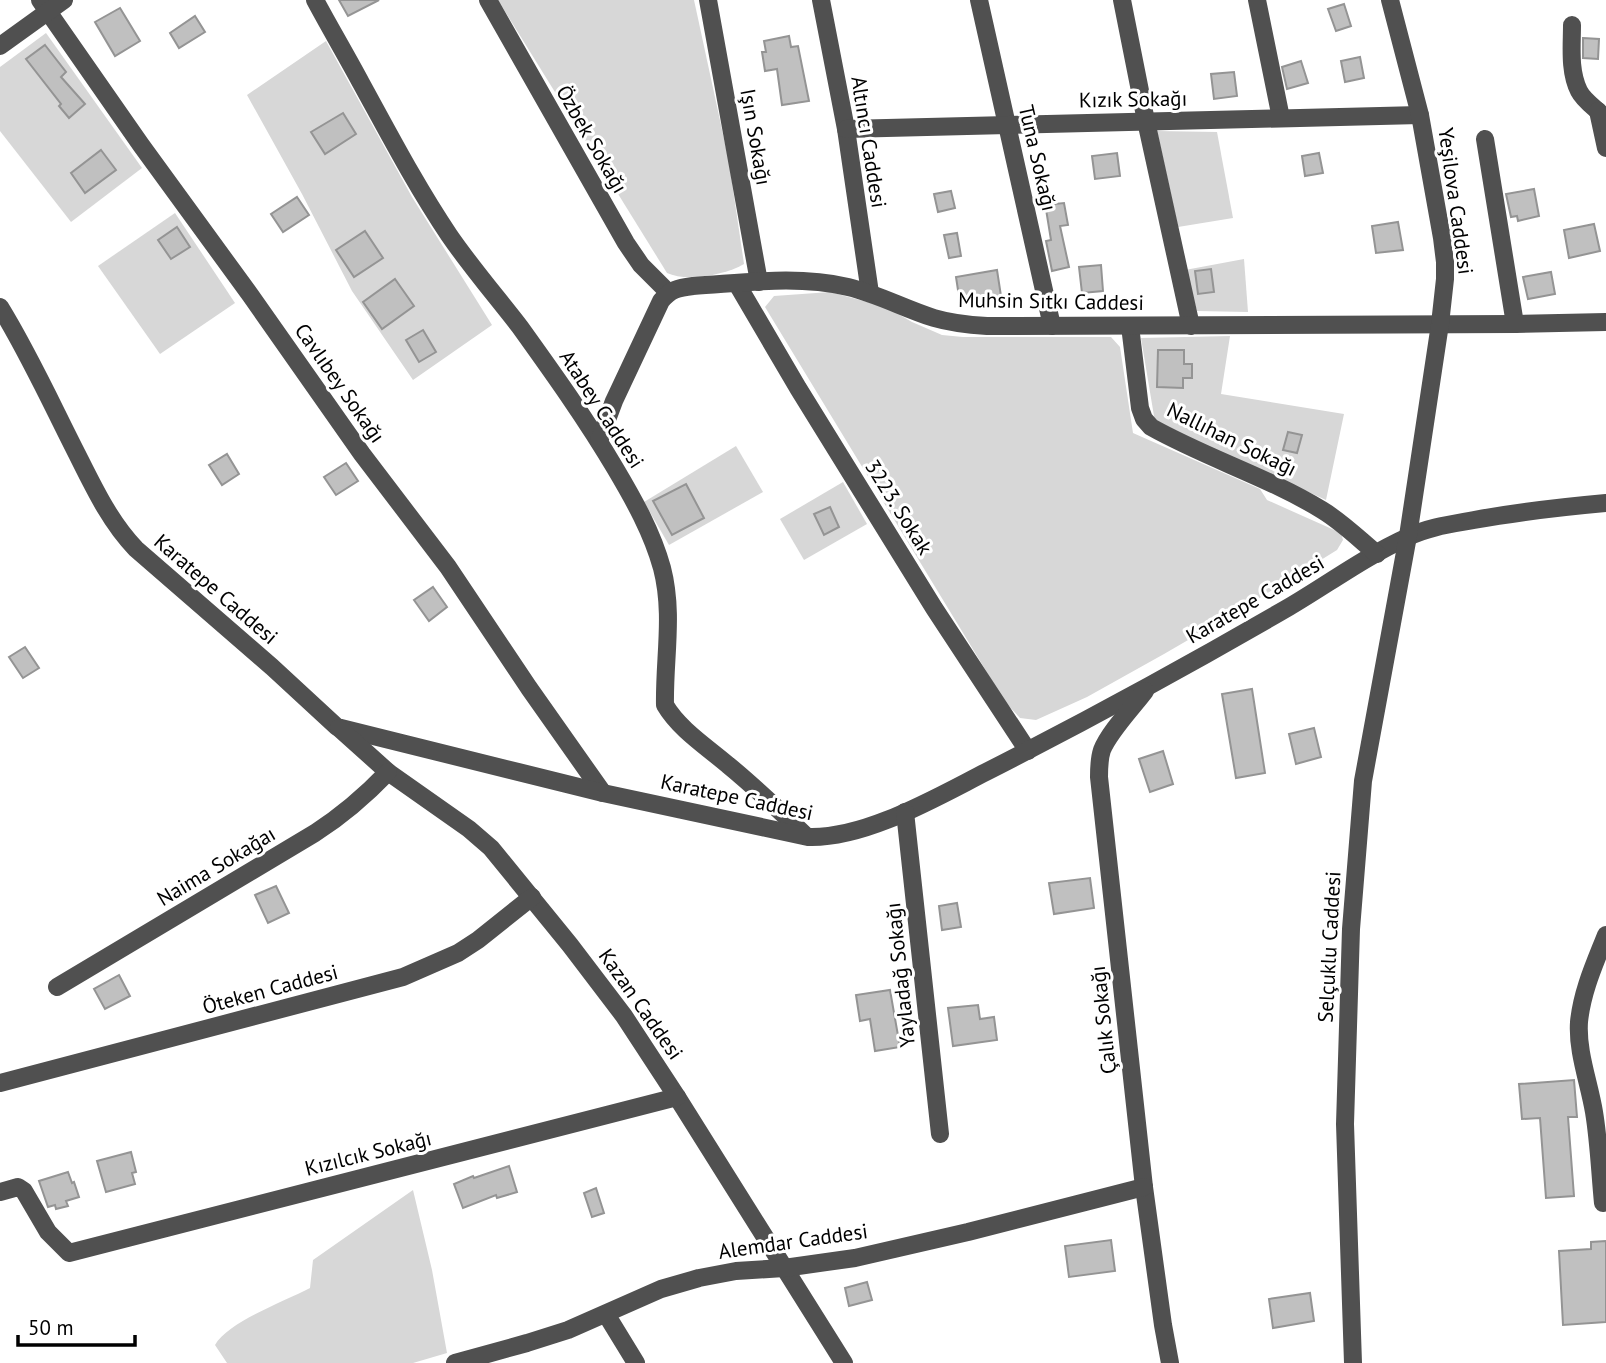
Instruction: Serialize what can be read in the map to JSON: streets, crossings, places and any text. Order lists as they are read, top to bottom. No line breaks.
{"streets":{"street":["Kızık Sokağı","Işın Sokağı","Özbek Sokağı","Altıncı Caddesi","Tuna Sokağı","Yeşilova Caddesi","Muhsin Sıtkı Caddesi","Cavlıbey Sokağı","Atabey Caddesi","Nallıhan Sokağı","3223. Sokak","Karatepe Caddesi","Naima Sokağaı","Selçuklu Caddesi","Yayladağ Sokağı","Öteken Caddesi","Kazan Caddesi","Çalık Sokağı","Kızılcık Sokağı","Alemdar Caddesi"]},"crossings":[["Kızık Sokağı","Altıncı Caddesi"],["Kızık Sokağı","Tuna Sokağı"],["Kızık Sokağı","Yeşilova Caddesi"],["Işın Sokağı","Muhsin Sıtkı Caddesi"],["Özbek Sokağı","Muhsin Sıtkı Caddesi"],["Altıncı Caddesi","Muhsin Sıtkı Caddesi"],["Tuna Sokağı","Muhsin Sıtkı Caddesi"],["Yeşilova Caddesi","Muhsin Sıtkı Caddesi"],["Yeşilova Caddesi","Karatepe Caddesi"],["Yeşilova Caddesi","Selçuklu Caddesi"],["Muhsin Sıtkı Caddesi","Nallıhan Sokağı"],["Muhsin Sıtkı Caddesi","3223. Sokak"],["Cavlıbey Sokağı","Karatepe Caddesi"],["Atabey Caddesi","Karatepe Caddesi"],["Nallıhan Sokağı","Karatepe Caddesi"],["3223. Sokak","Karatepe Caddesi"],["Karatepe Caddesi","Selçuklu Caddesi"],["Karatepe Caddesi","Yayladağ Sokağı"],["Karatepe Caddesi","Kazan Caddesi"],["Karatepe Caddesi","Çalık Sokağı"],["Naima Sokağaı","Kazan Caddesi"],["Öteken Caddesi","Kazan Caddesi"],["Kazan Caddesi","Kızılcık Sokağı"],["Kazan Caddesi","Alemdar Caddesi"],["Çalık Sokağı","Alemdar Caddesi"]],"scale_bar":"50 m"}
